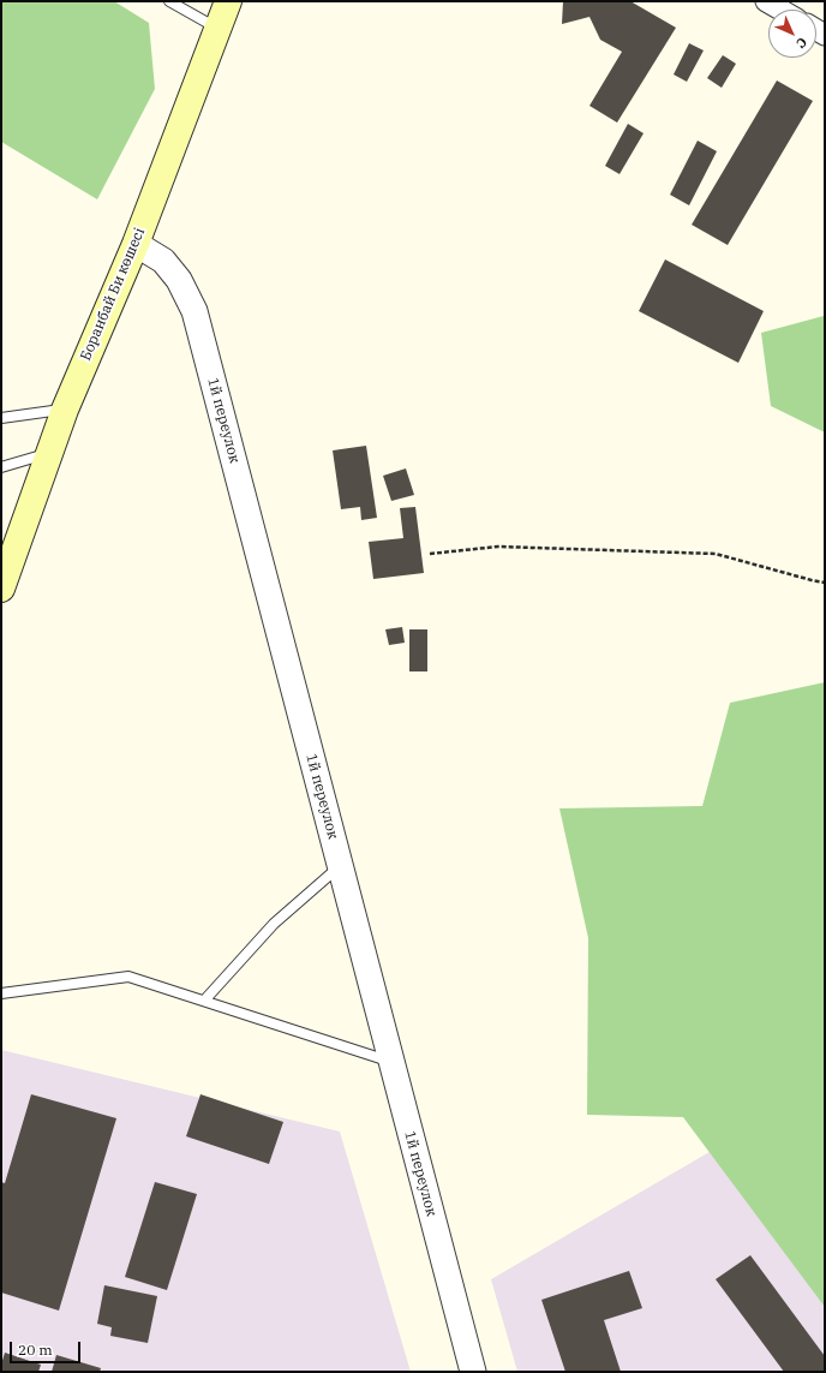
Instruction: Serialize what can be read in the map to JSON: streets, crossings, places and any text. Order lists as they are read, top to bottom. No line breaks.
{"streets":{"main road":["Боранбай Би көшесі"],"street":["1й переулок"]},"crossings":[["Боранбай Би көшесі","1й переулок"]],"scale_bar":"20 m","north":"bottom right"}
